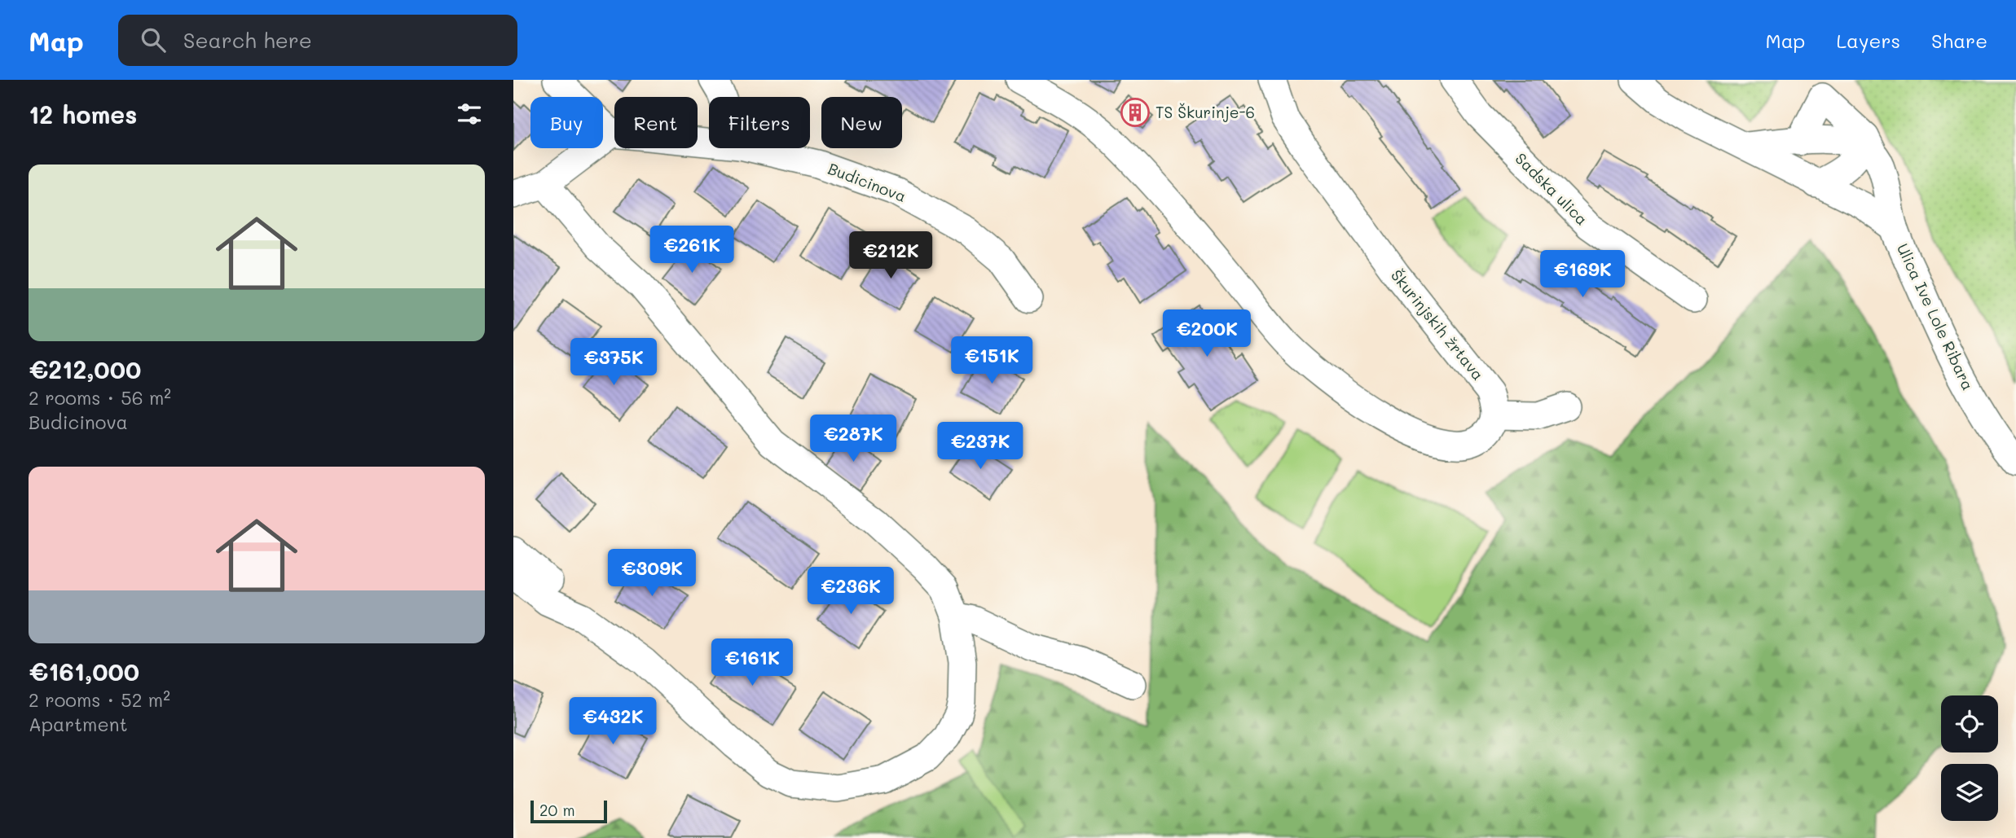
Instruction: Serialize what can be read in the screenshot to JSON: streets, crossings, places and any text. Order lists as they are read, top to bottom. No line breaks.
{"streets":{"street":["Budicinova","Sadska ulica","Ulica Ive Lole Ribara","Škurinjskih žrtava"]},"places":{"building":["TS Škurinje-6"]},"scale_bar":"20 m","page":{"header":"Map","search":"Search here","nav":["Map","Layers","Share"],"heading":"12 homes","chip":["Buy","Rent","Filters","New"],"list":[{"name":"€212,000","note":"2 rooms · 56 m² · Budicinova"},{"name":"€161,000","note":"2 rooms · 52 m² · Apartment"}],"price":["€261K","€212K","€169K","€200K","€151K","€375K","€287K","€237K","€309K","€236K","€161K","€432K"],"scale":"20 m"}}
